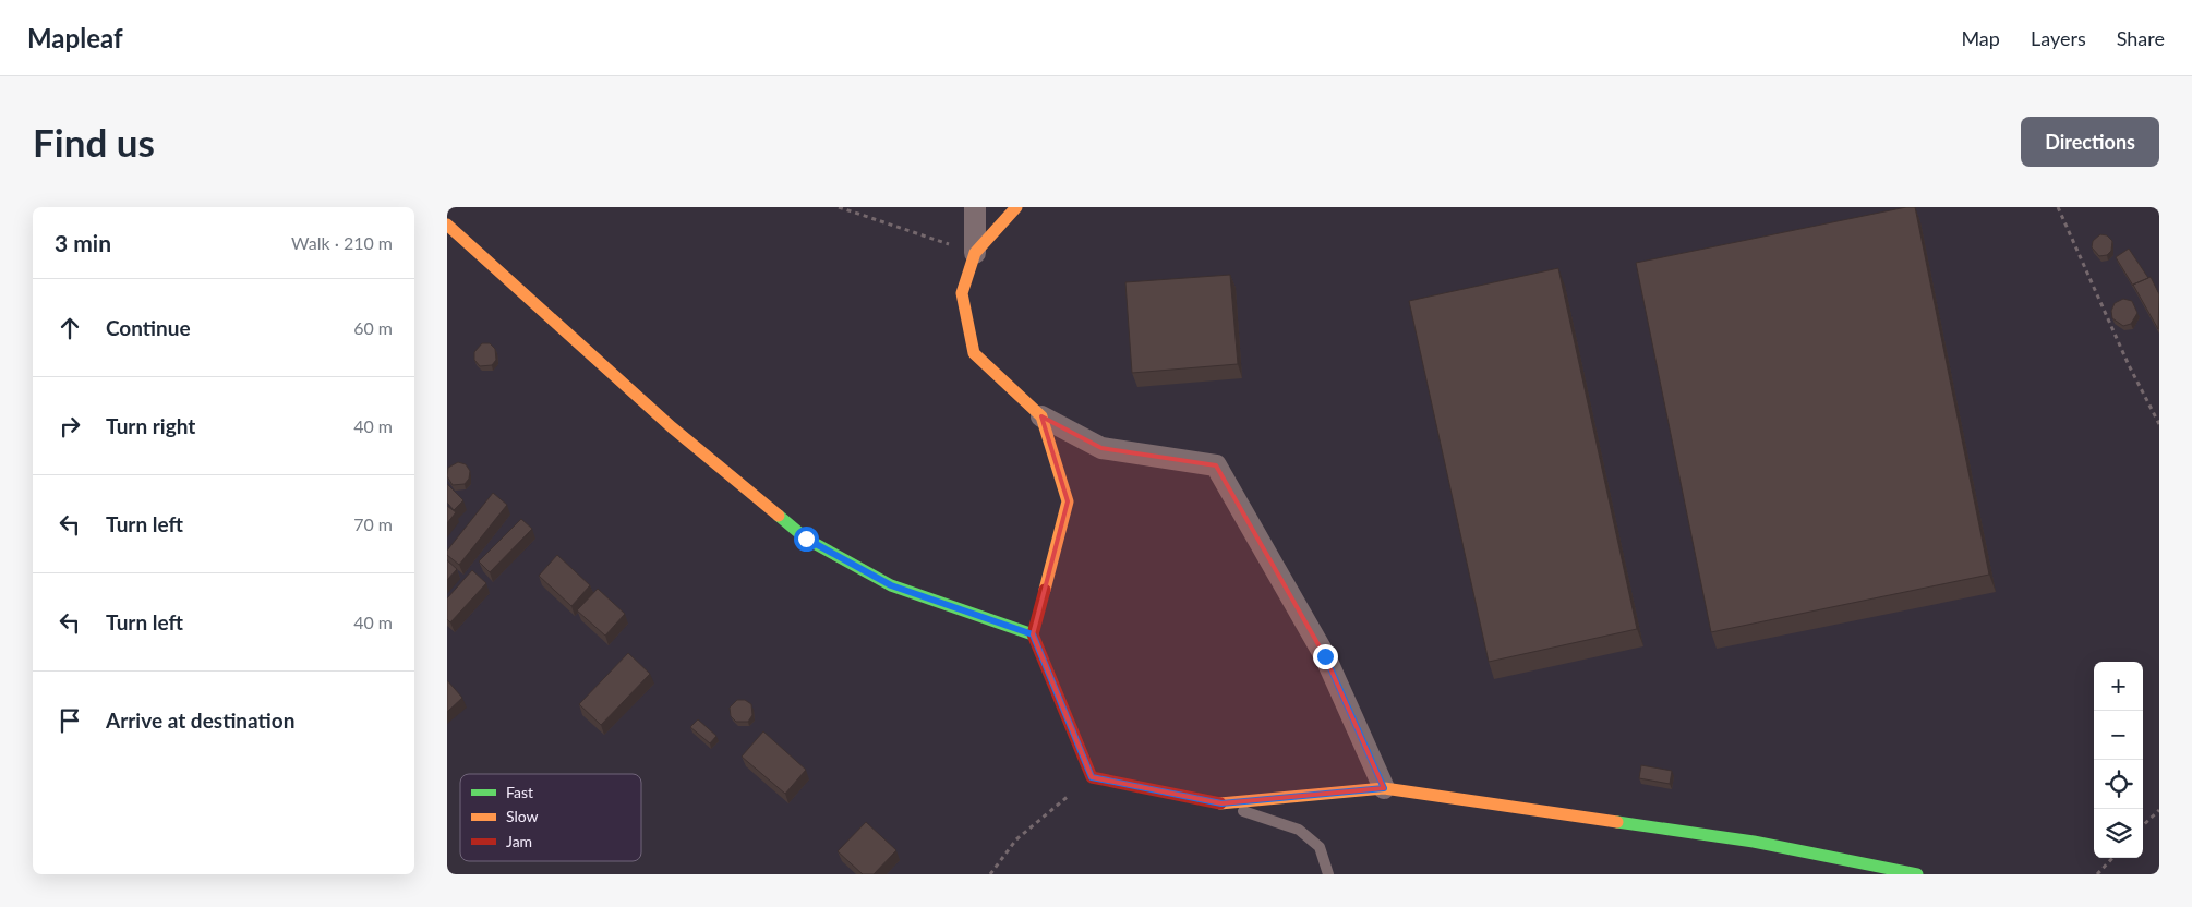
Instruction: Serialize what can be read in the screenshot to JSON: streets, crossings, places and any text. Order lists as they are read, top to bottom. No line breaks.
{"legend":["Fast","Slow","Jam"],"page":{"header":"Mapleaf","nav":["Map","Layers","Share"],"buttons":"Directions","title":"Find us","heading":["3 min","Walk · 210 m"],"list":[["Continue","60 m"],["Turn right","40 m"],["Turn left","70 m"],["Turn left","40 m"],"Arrive at destination"],"map_buttons":["+","−"]}}
